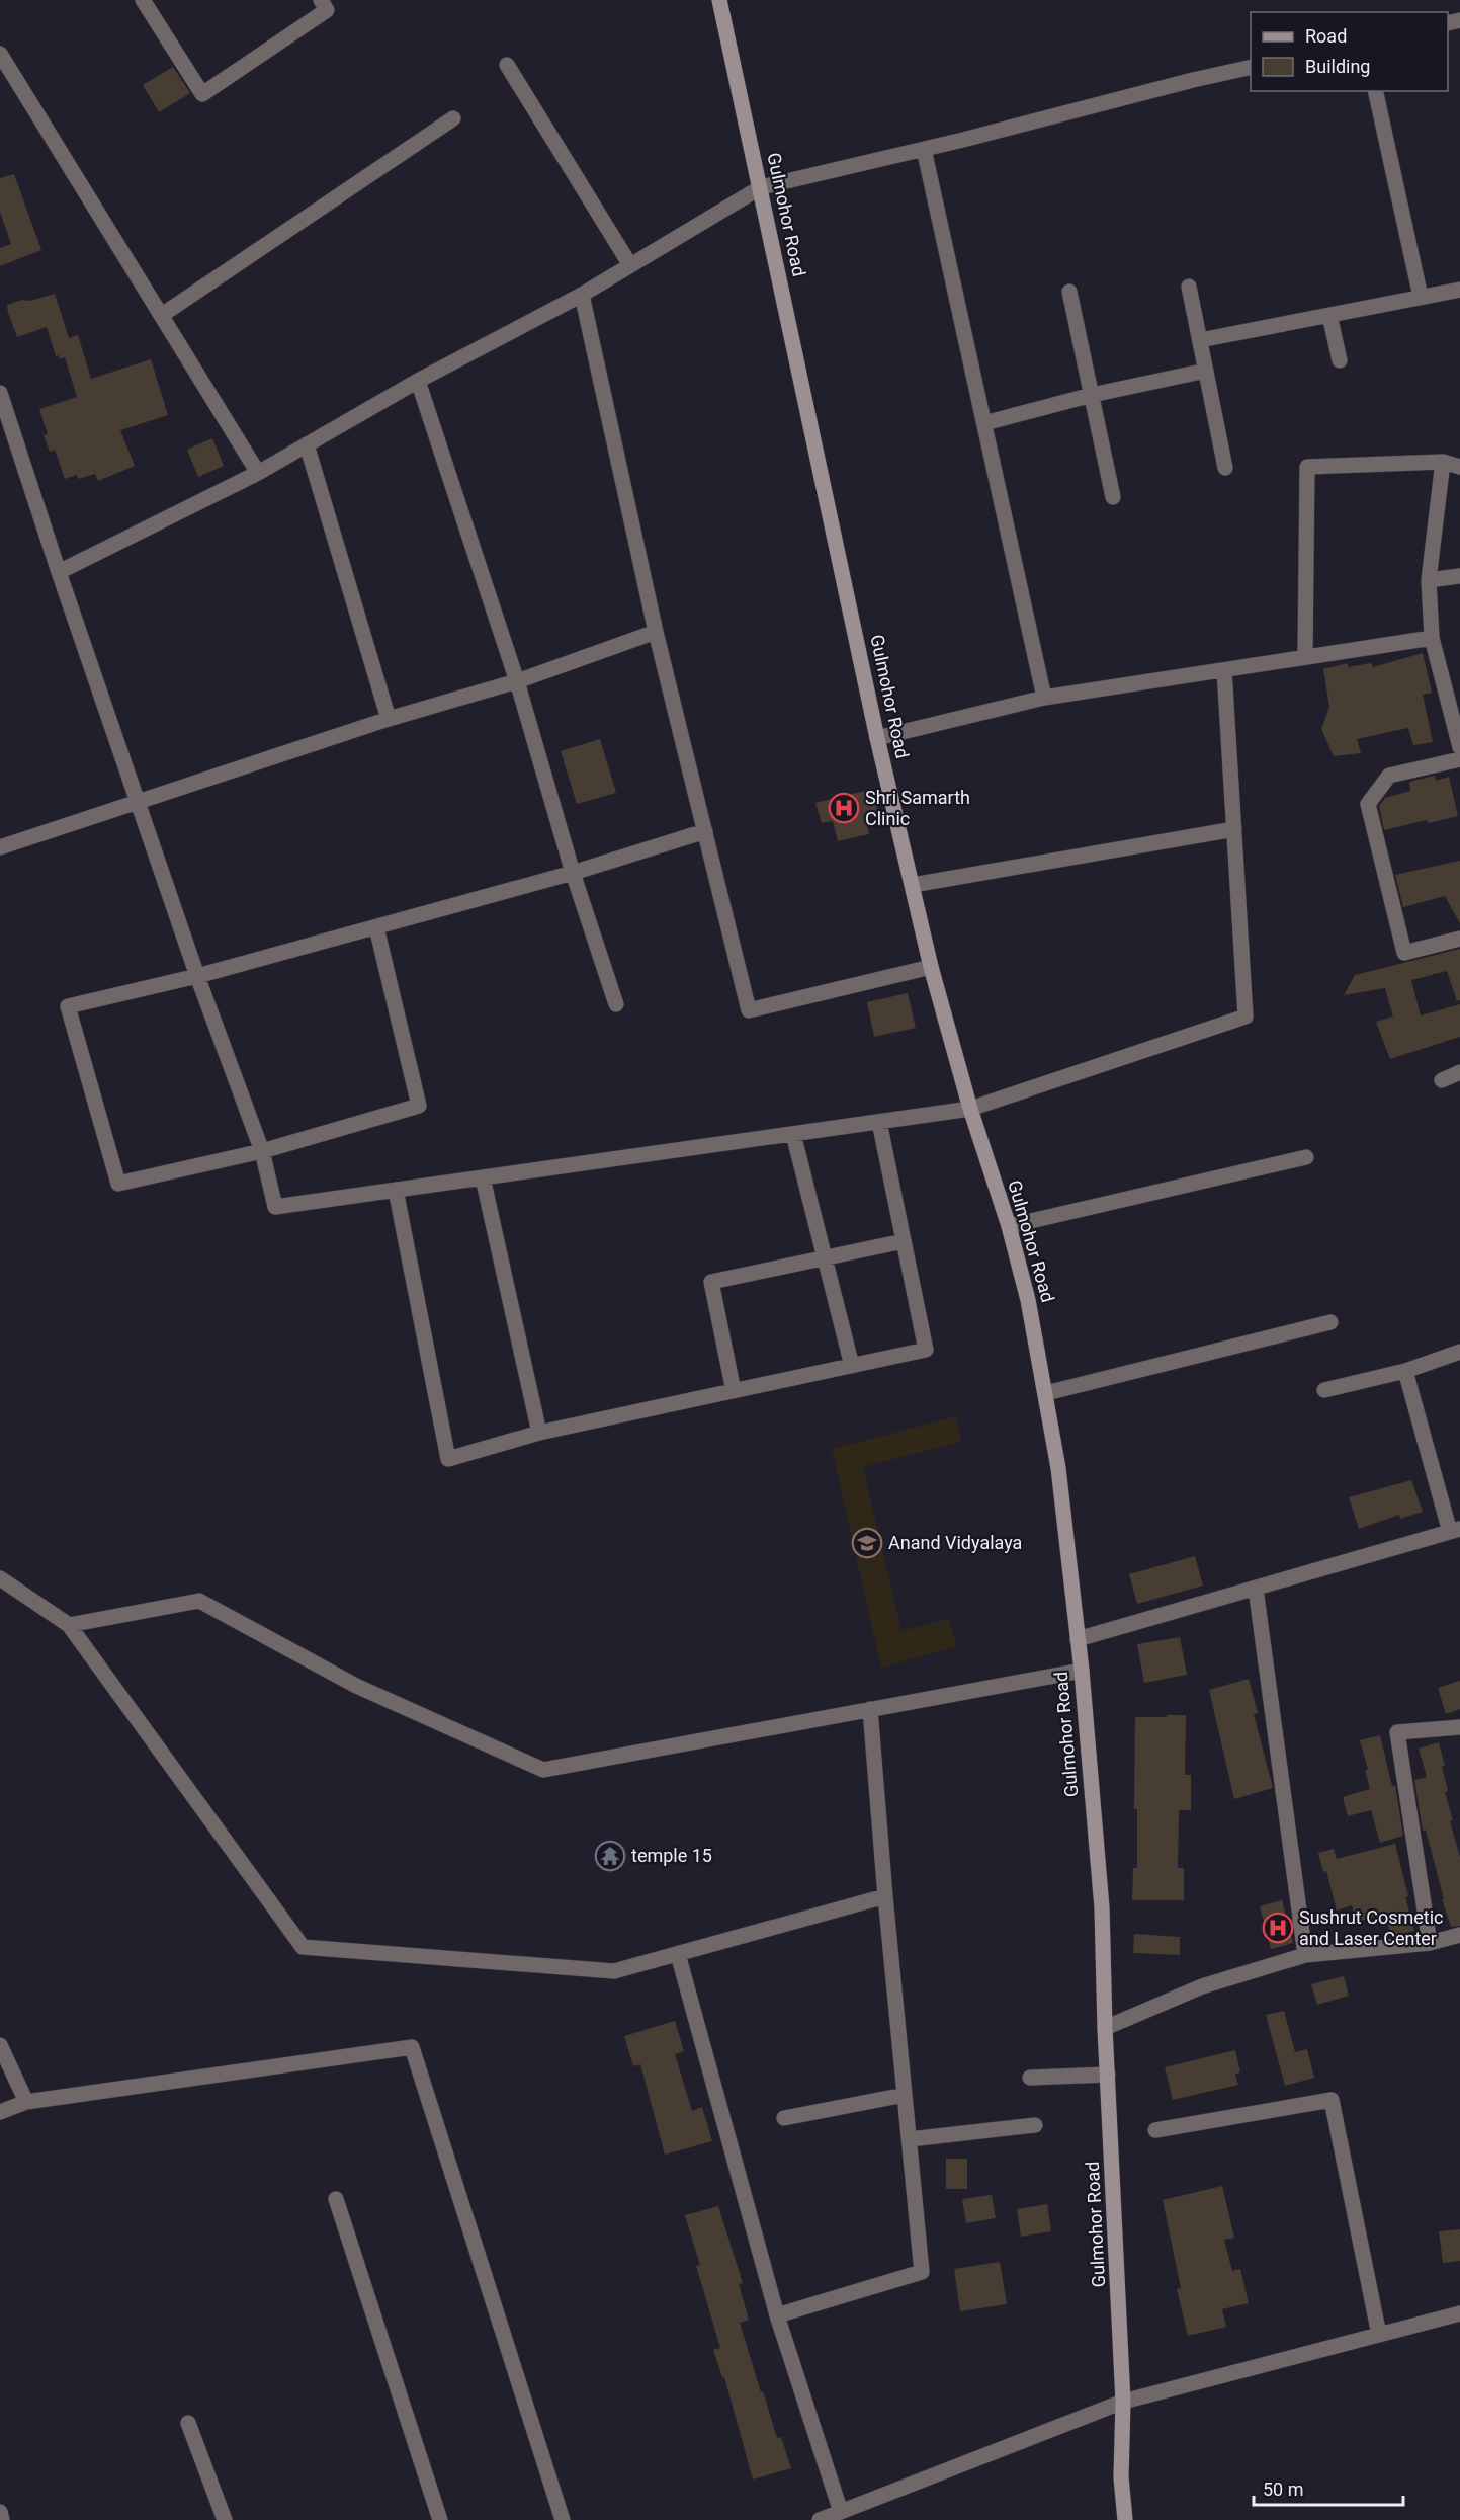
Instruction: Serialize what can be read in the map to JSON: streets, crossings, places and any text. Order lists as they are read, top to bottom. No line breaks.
{"streets":{"street":["Gulmohor Road"]},"places":{"hospital":["Shri Samarth Clinic","Sushrut Cosmetic and Laser Center"],"school or university":["Anand Vidyalaya"],"temple":["temple 15"]},"legend":["Road","Building"],"scale_bar":"50 m"}
